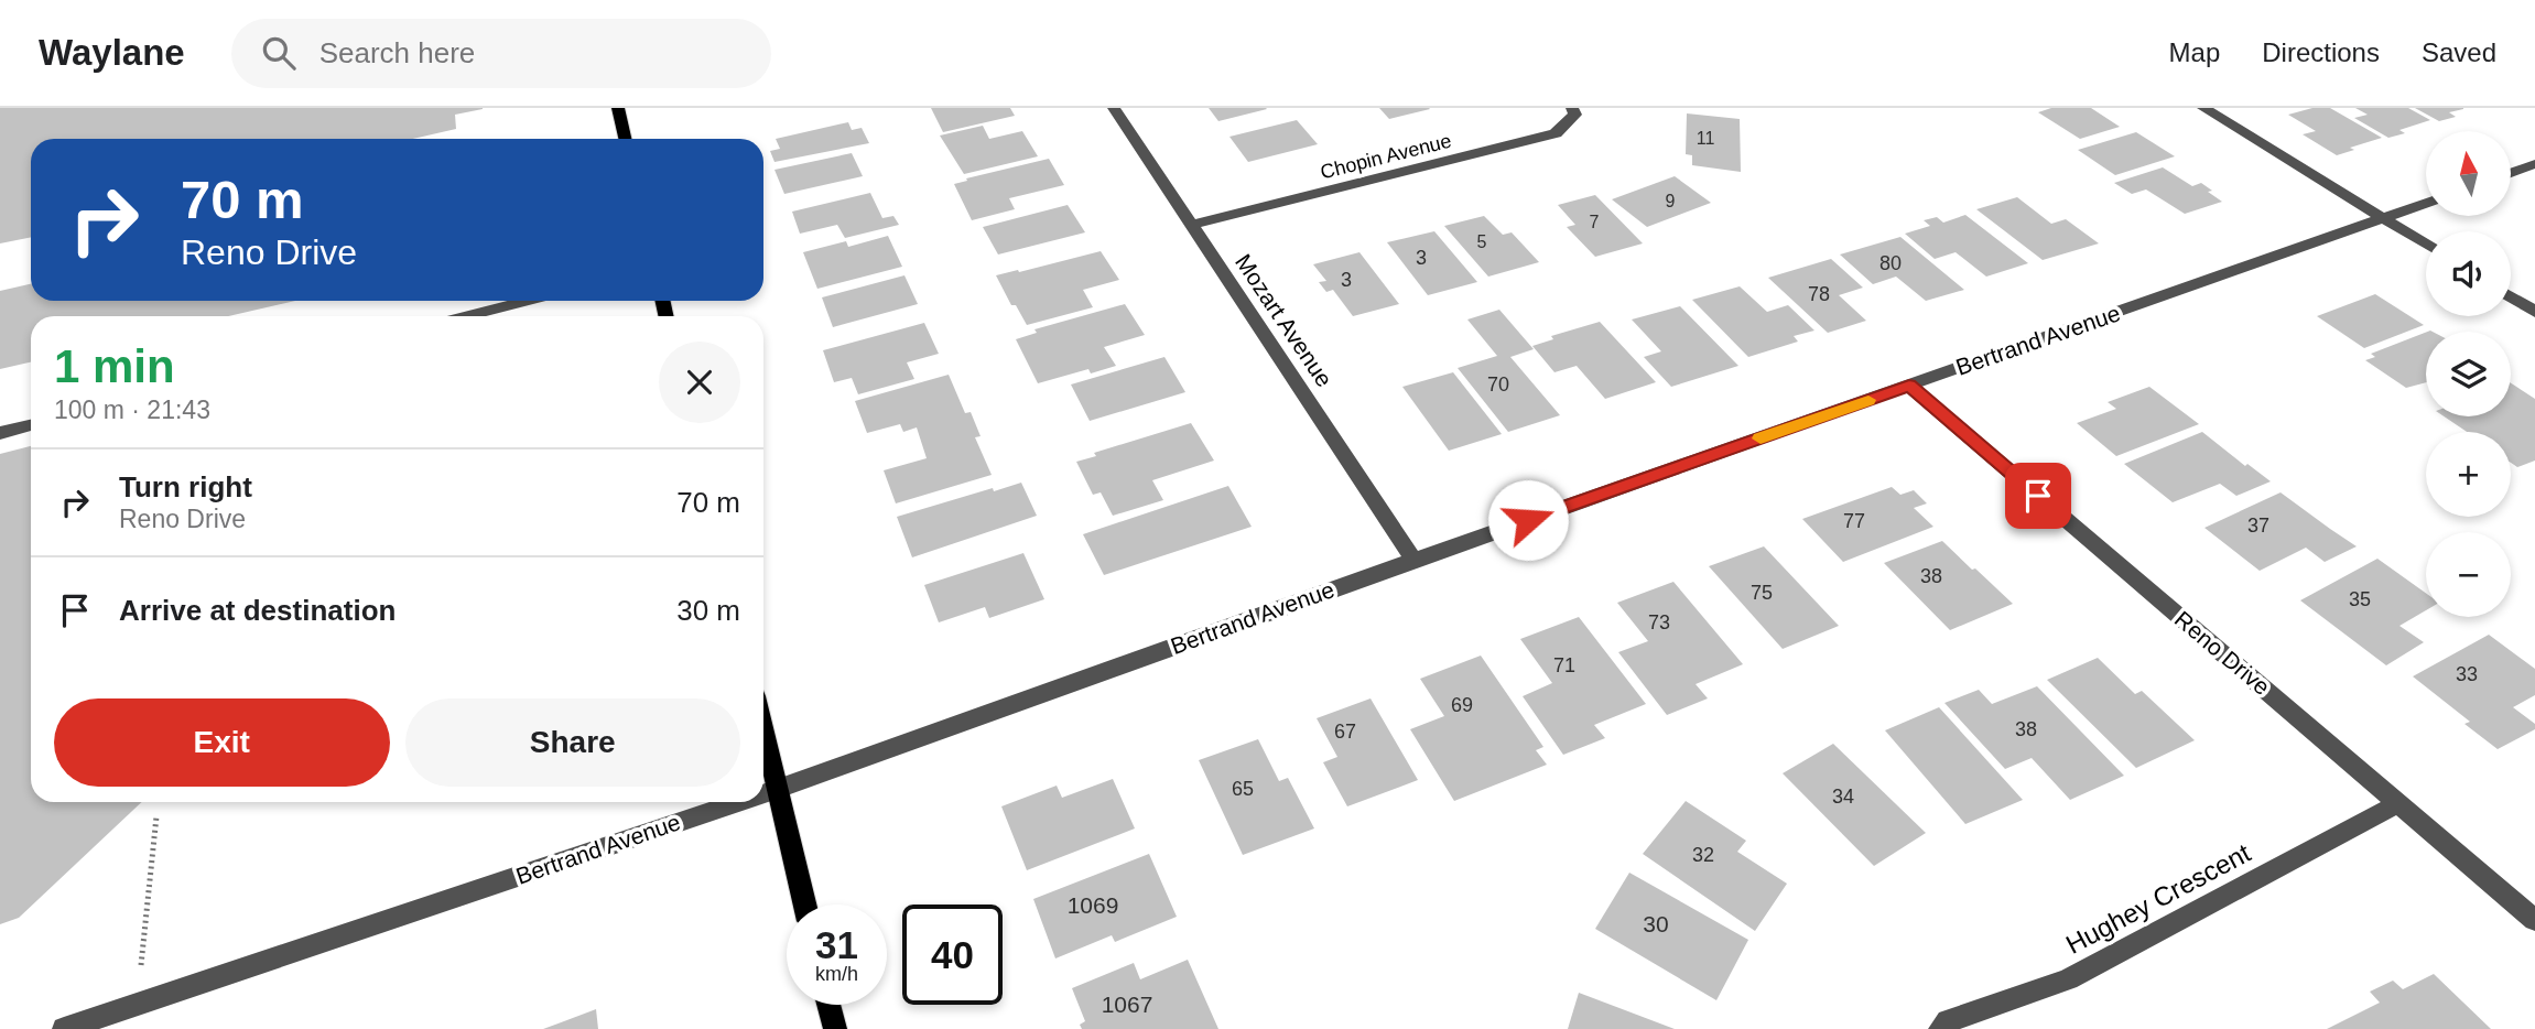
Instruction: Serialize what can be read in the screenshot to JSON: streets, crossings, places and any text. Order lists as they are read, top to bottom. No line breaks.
{"streets":{"street":["Chopin Avenue","Mozart Avenue","Bertrand Avenue","Reno Drive","Hughey Crescent"]},"crossings":[["Chopin Avenue","Mozart Avenue"],["Mozart Avenue","Bertrand Avenue"],["Bertrand Avenue","Reno Drive"],["Reno Drive","Hughey Crescent"]],"house_numbers":["11","9","7","5","3","80","3","78","70","77","37","38","75","35","73","71","33","69","38","67","65","34","32","1069","30","1067"],"north":"top","page":{"header":"Waylane","search":"Search here","nav":["Map","Directions","Saved"],"map_buttons":["+","−"],"turn":["70 m","Reno Drive"],"heading":["1 min","100 m · 21:43"],"list":[{"name":"Turn right","note":"Reno Drive","value":"70 m"},{"name":"Arrive at destination","value":"30 m"}],"buttons":["Exit","Share"],"speed":"31 km/h","limit":"40"}}
